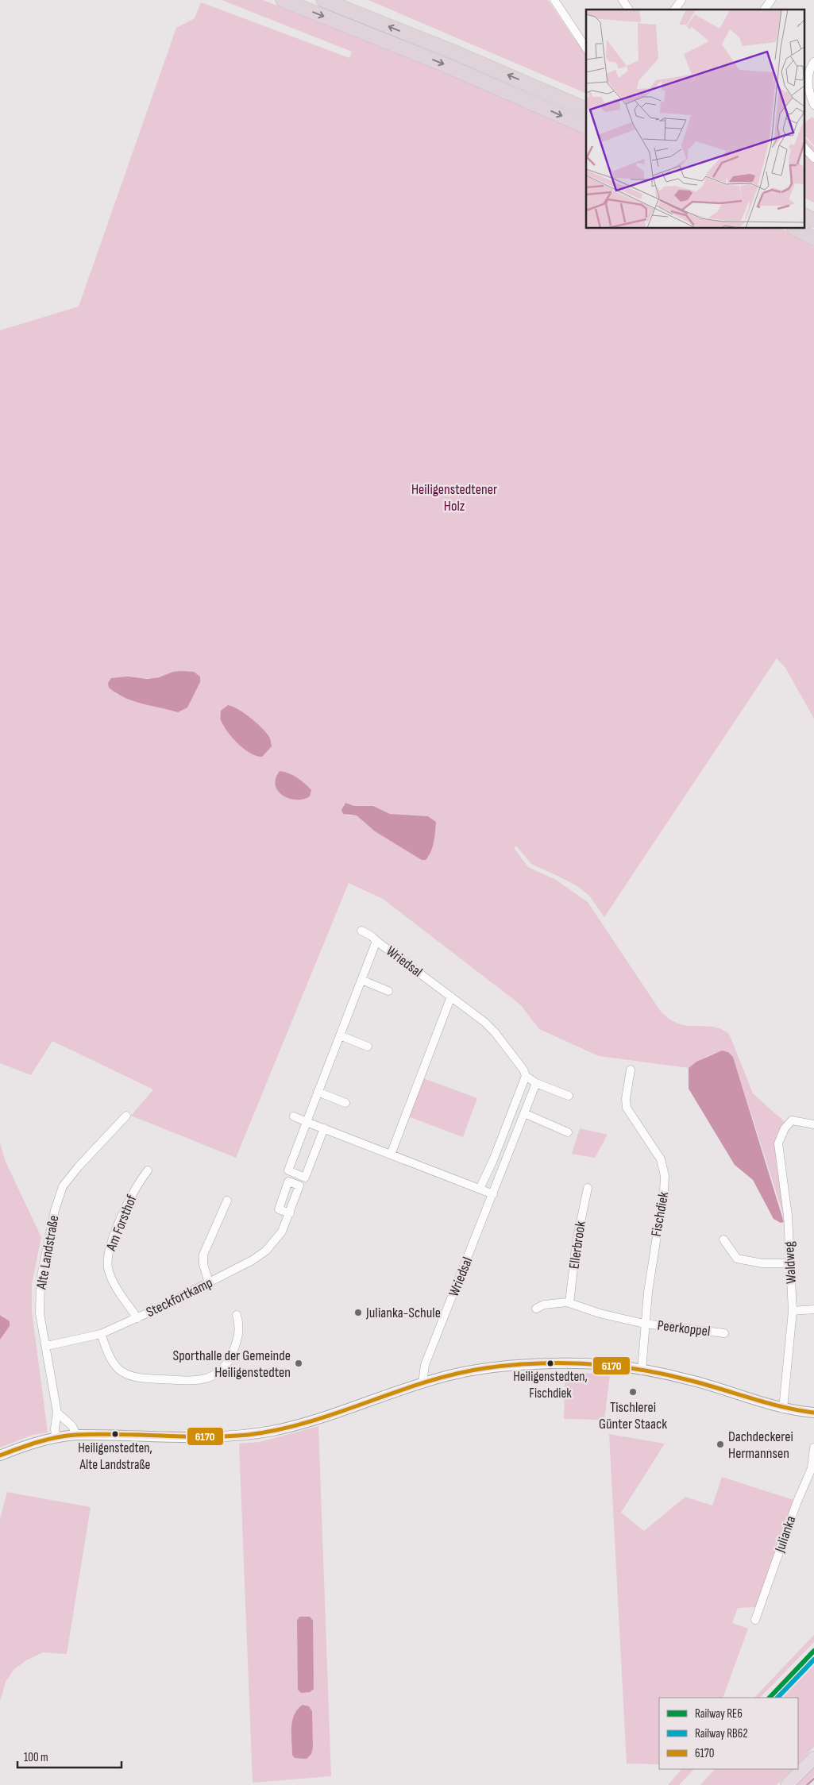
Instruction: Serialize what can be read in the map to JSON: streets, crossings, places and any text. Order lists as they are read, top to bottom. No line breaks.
{"streets":{"street":["Wriedsal","Fischdiek","Am Forsthof","Ellerbrook","Alte Landstraße","Waldweg","Steckfortkamp","Peerkoppel","Julianka"]},"crossings":[["Fischdiek","Peerkoppel"],["Am Forsthof","Steckfortkamp"],["Alte Landstraße","Steckfortkamp"]],"parks":["Heiligenstedtener Holz"],"places":["Julianka-Schule","Sporthalle der Gemeinde Heiligenstedten","Heiligenstedten, Fischdiek","Tischlerei Günter Staack","Heiligenstedten, Alte Landstraße","Dachdeckerei Hermannsen"],"lines":["transit line 6170","rail line RE6","rail line RB62"],"legend":["Railway RE6","Railway RB62","6170"],"scale_bar":"100 m"}
